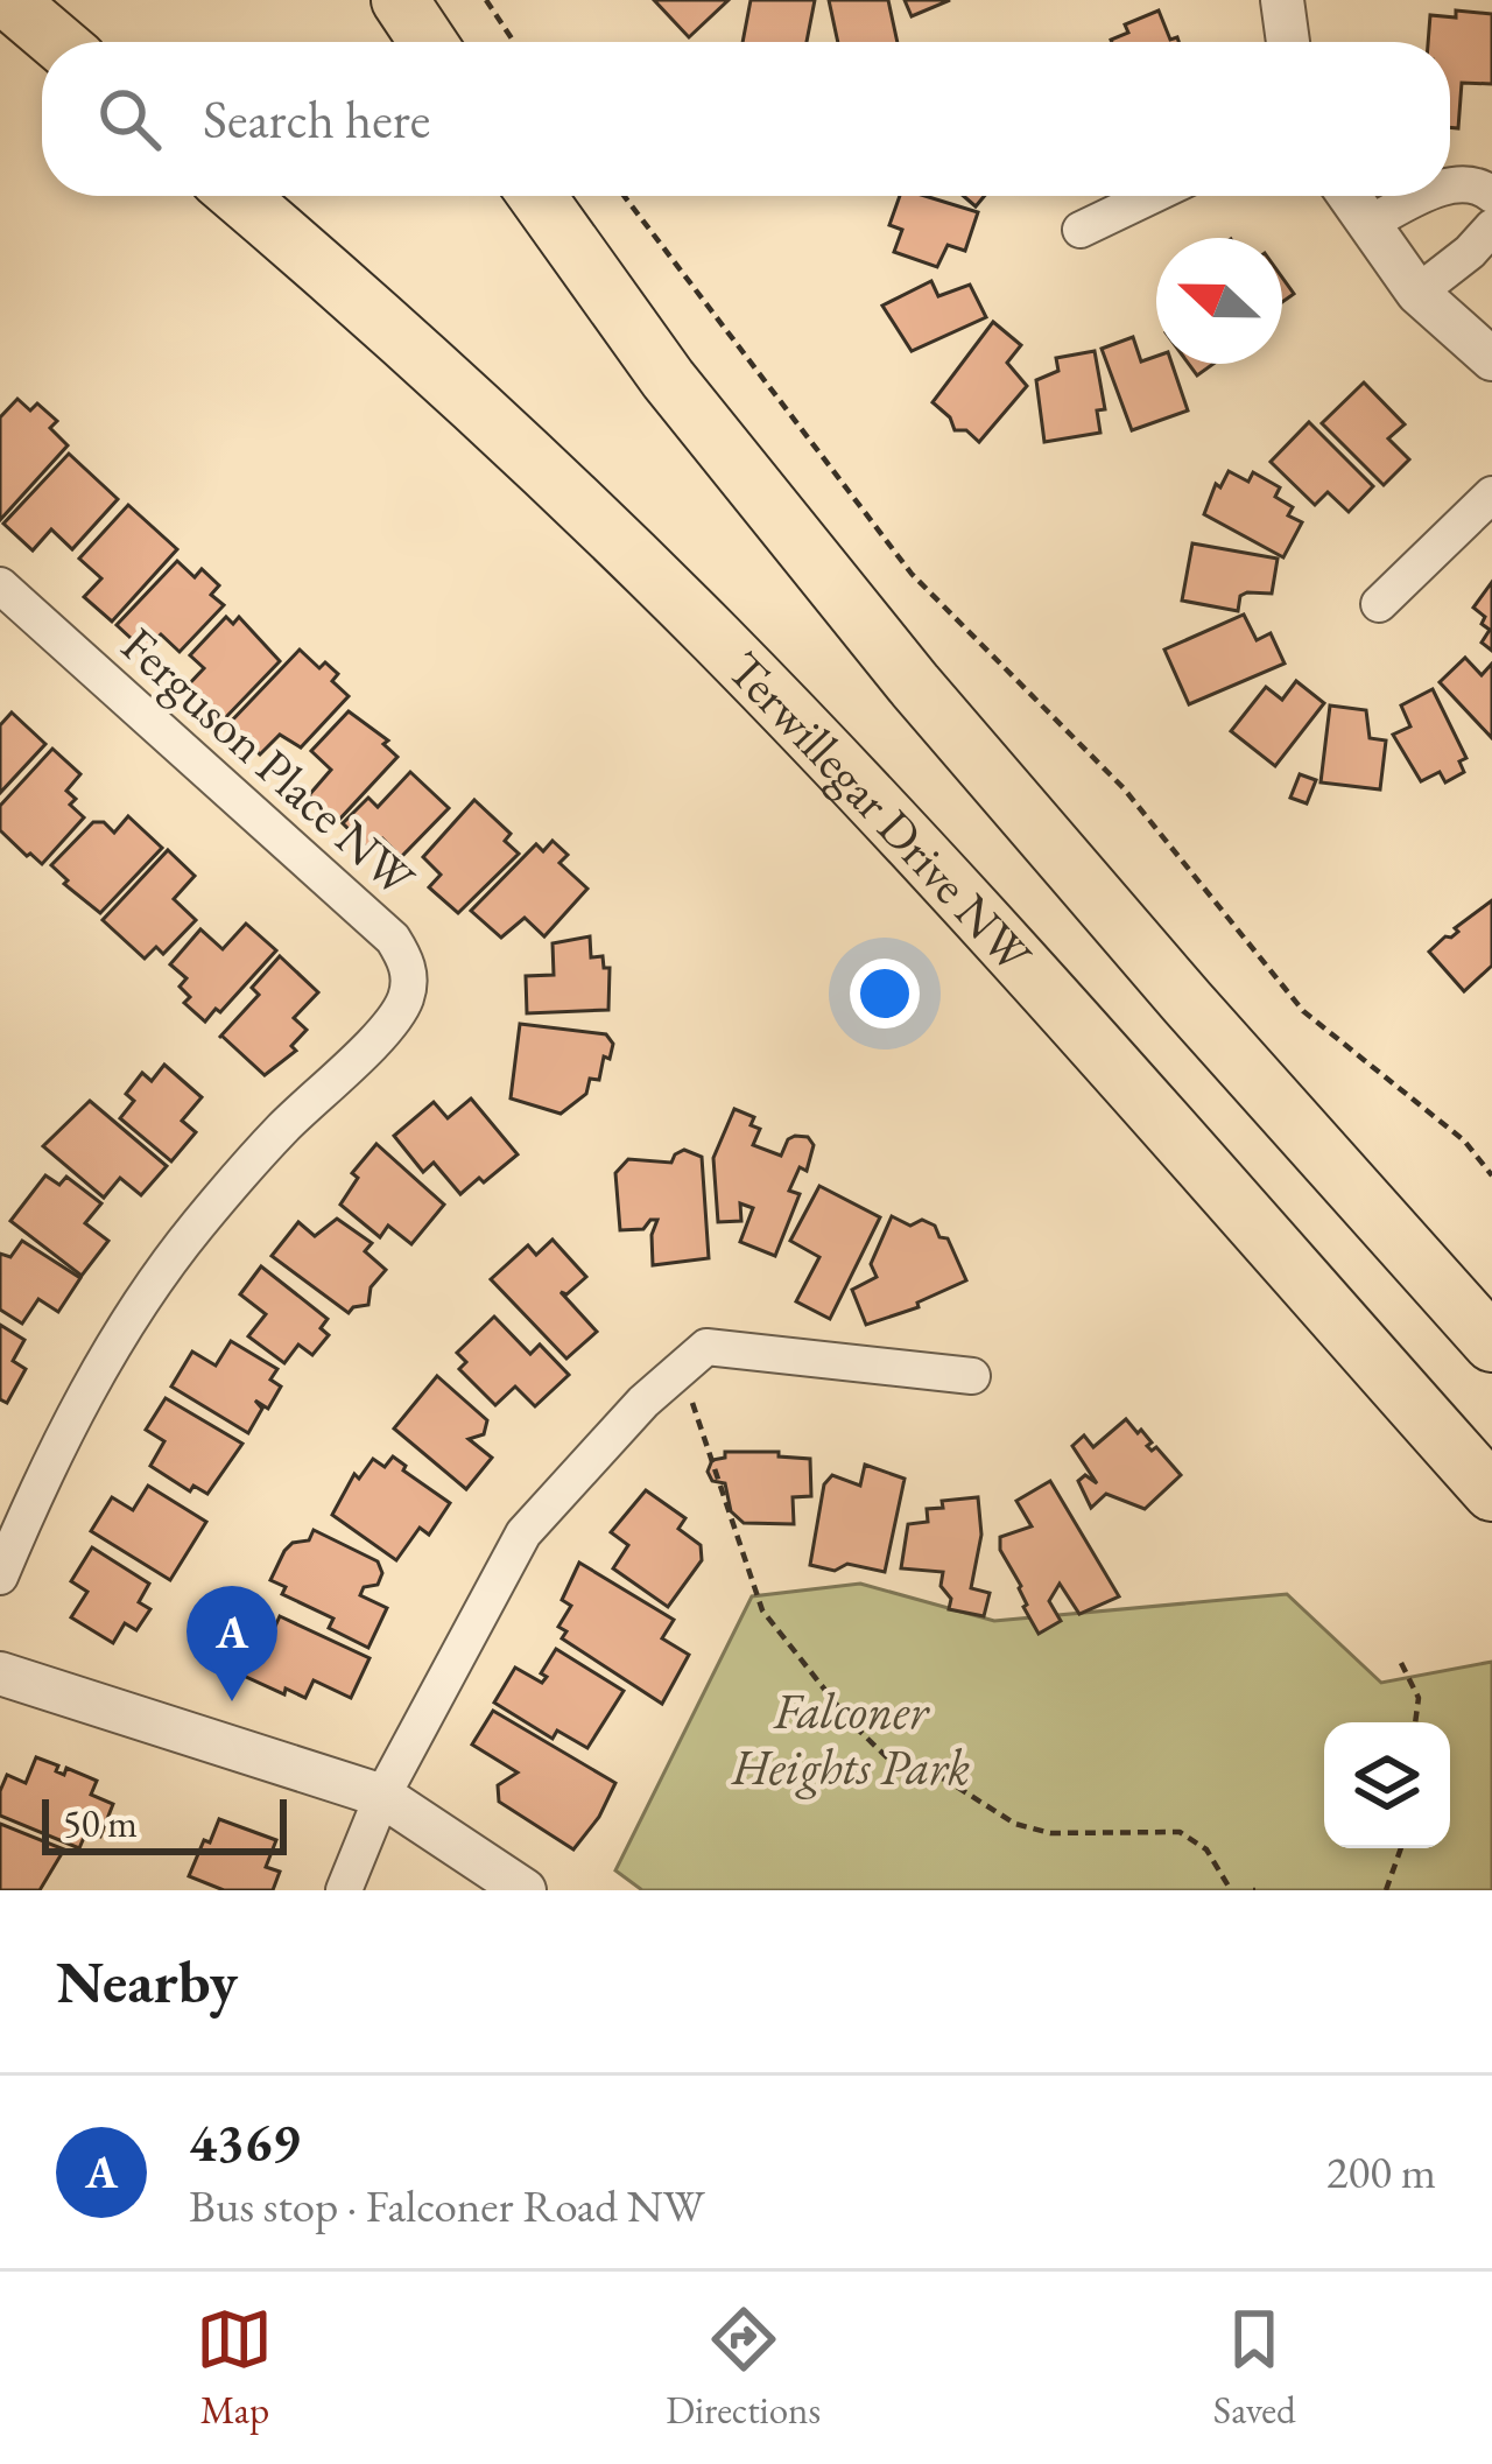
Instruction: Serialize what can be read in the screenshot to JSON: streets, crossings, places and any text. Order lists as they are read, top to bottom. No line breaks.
{"streets":{"main road":["Terwillegar Drive NW"],"street":["Ferguson Place NW"]},"parks":["Falconer Heights Park"],"scale_bar":"50 m","north":"left","page":{"search":"Search here","pins":"A","scale":"50 m","heading":"Nearby","list":[{"mark":"A","name":"4369","note":"Bus stop · Falconer Road NW","value":"200 m"}],"nav":["Map","Directions","Saved"]}}
